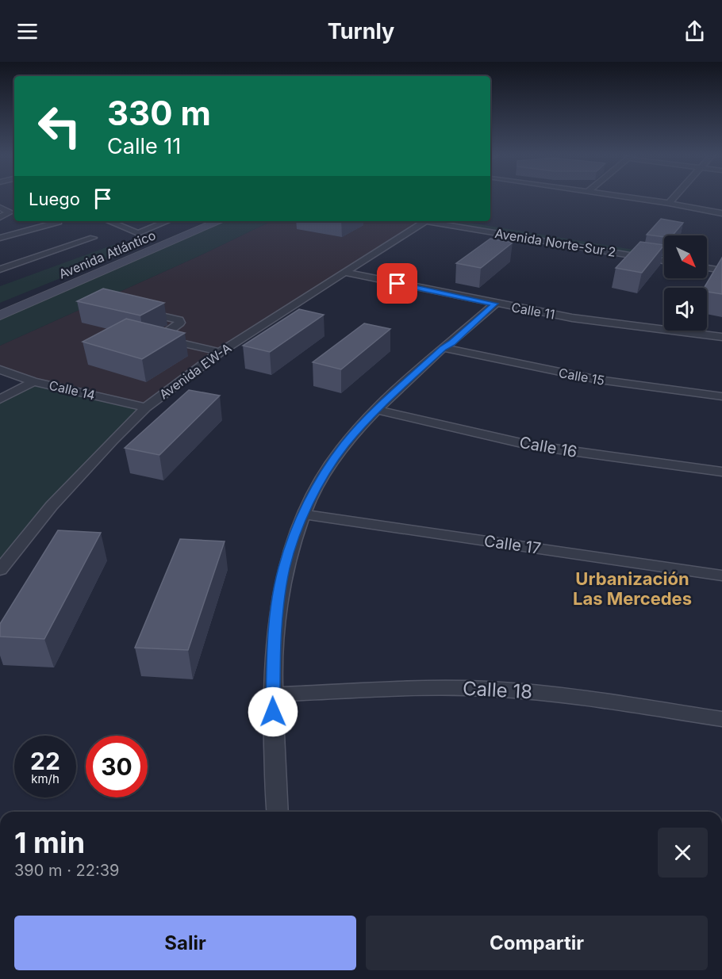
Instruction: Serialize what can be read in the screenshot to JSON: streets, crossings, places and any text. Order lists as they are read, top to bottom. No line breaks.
{"streets":{"main road":["Avenida Atlántico"],"street":["Avenida Norte-Sur 2","Calle 11","Avenida EW-A","Calle 15","Calle 14","Calle 16","Calle 17","Calle 18"]},"crossings":[["Calle 11","Avenida EW-A"],["Avenida EW-A","Calle 14"]],"districts":["Urbanización Las Mercedes"],"north":"bottom right","page":{"header":"Turnly","turn":["330 m","Calle 11"],"then":"Luego","speed":"22 km/h","limit":"30","heading":["1 min","390 m · 22:39"],"buttons":["Salir","Compartir"]}}
